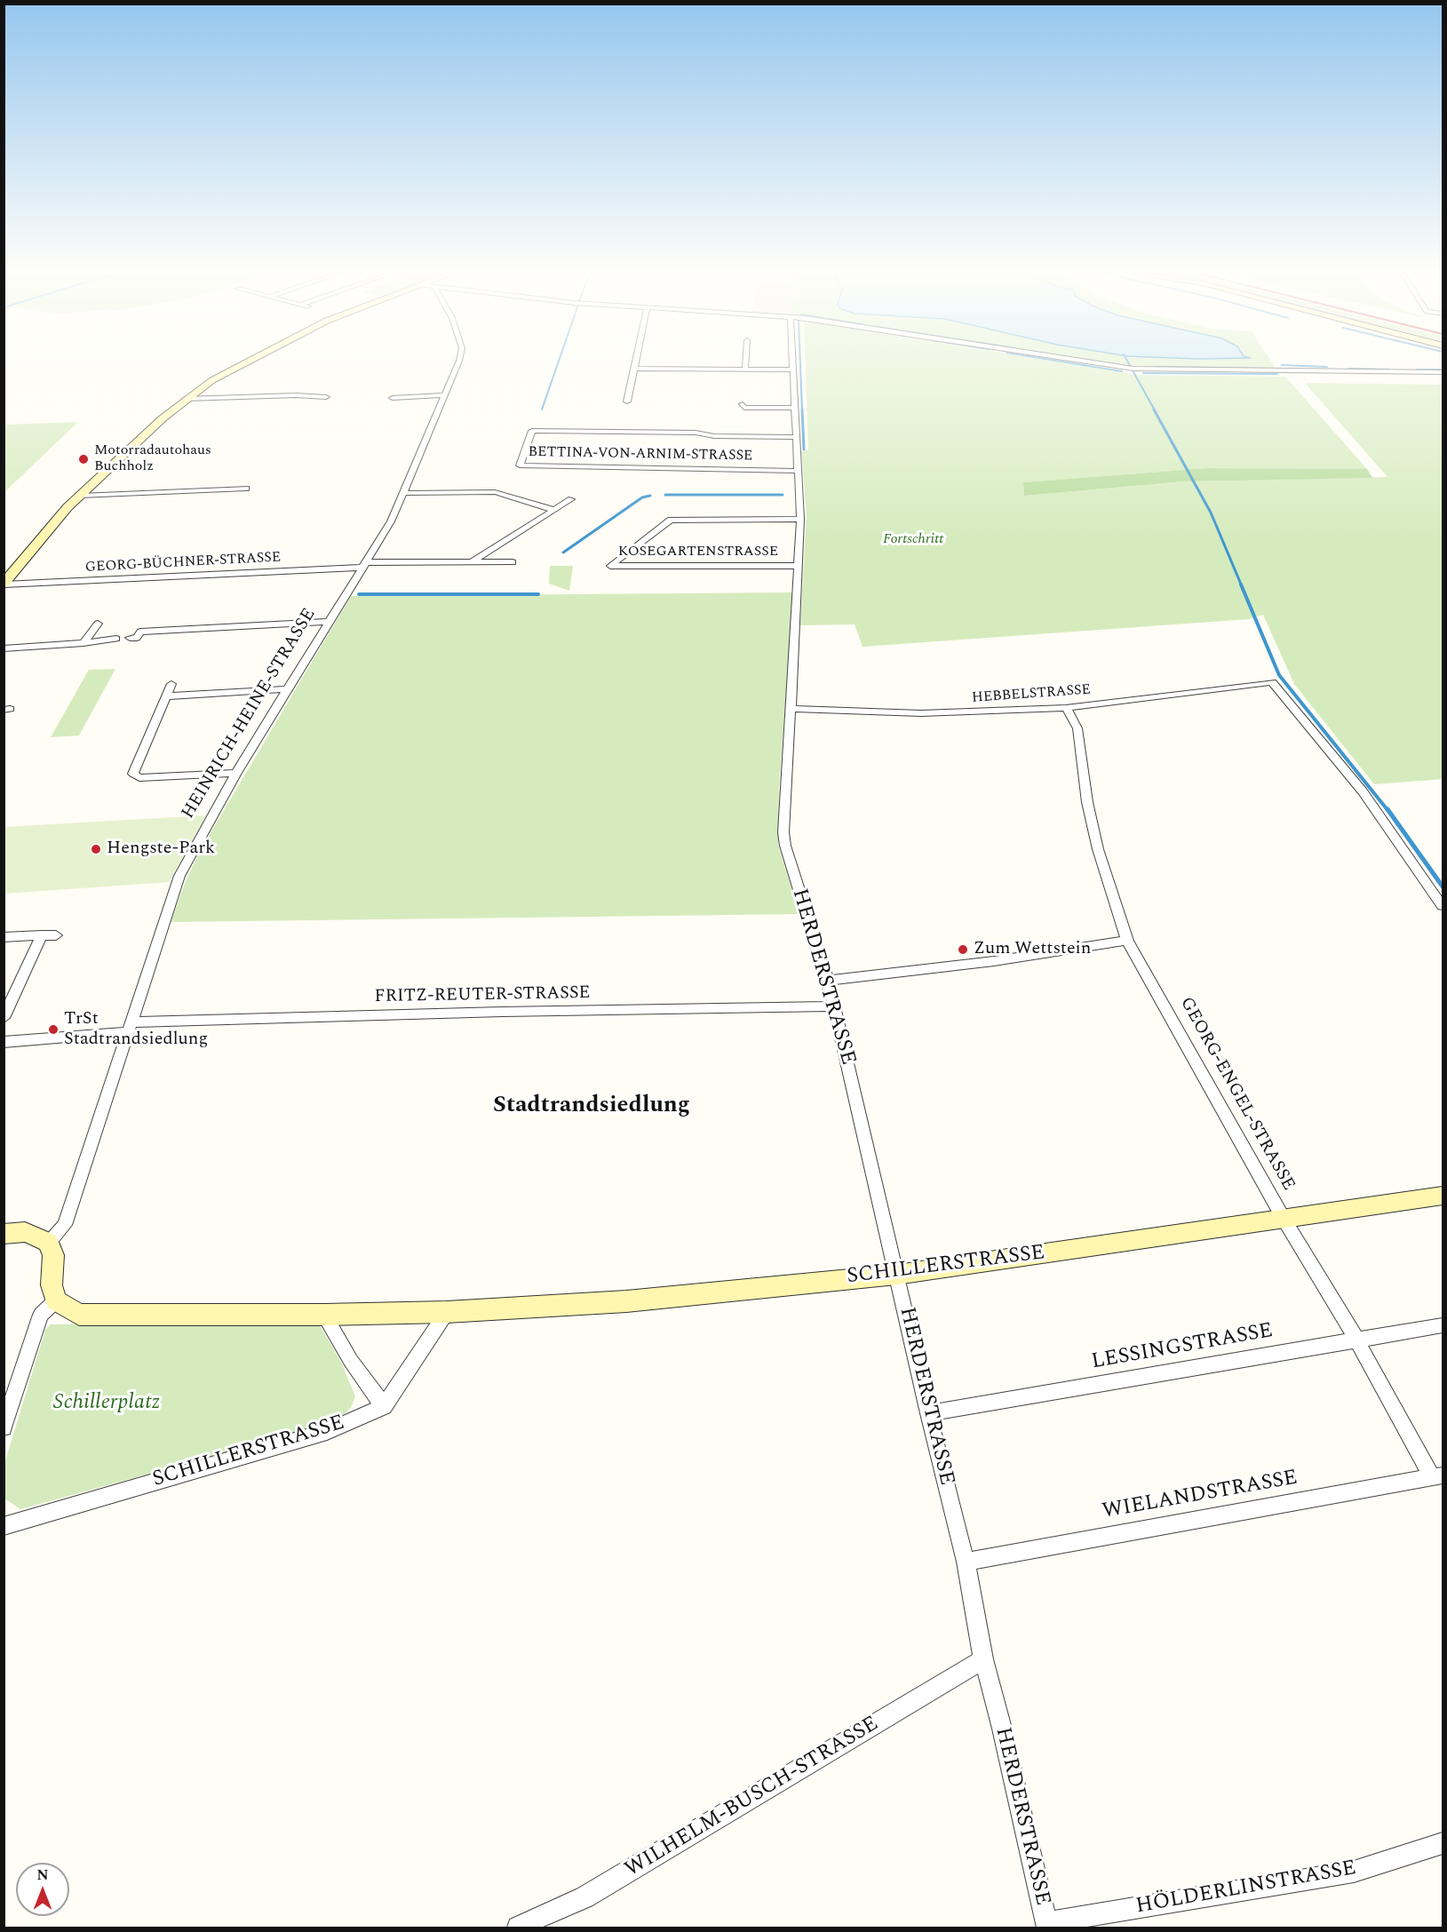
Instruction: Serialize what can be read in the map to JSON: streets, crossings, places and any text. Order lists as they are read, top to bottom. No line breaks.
{"streets":{"main road":["SCHILLERSTRASSE"],"street":["BETTINA-VON-ARNIM-STRASSE","KOSEGARTENSTRASSE","GEORG-BÜCHNER-STRASSE","HEBBELSTRASSE","HEINRICH-HEINE-STRASSE","HERDERSTRASSE","FRITZ-REUTER-STRASSE","GEORG-ENGEL-STRASSE","LESSINGSTRASSE","WIELANDSTRASSE","WILHELM-BUSCH-STRASSE","HÖLDERLINSTRASSE"]},"crossings":[["BETTINA-VON-ARNIM-STRASSE","HERDERSTRASSE"],["KOSEGARTENSTRASSE","HERDERSTRASSE"],["GEORG-BÜCHNER-STRASSE","HEINRICH-HEINE-STRASSE"],["HEBBELSTRASSE","HERDERSTRASSE"],["HEBBELSTRASSE","GEORG-ENGEL-STRASSE"],["HEINRICH-HEINE-STRASSE","FRITZ-REUTER-STRASSE"],["HERDERSTRASSE","FRITZ-REUTER-STRASSE"],["HERDERSTRASSE","SCHILLERSTRASSE"],["HERDERSTRASSE","LESSINGSTRASSE"],["HERDERSTRASSE","WIELANDSTRASSE"],["HERDERSTRASSE","WILHELM-BUSCH-STRASSE"],["HERDERSTRASSE","HÖLDERLINSTRASSE"],["GEORG-ENGEL-STRASSE","SCHILLERSTRASSE"],["GEORG-ENGEL-STRASSE","LESSINGSTRASSE"],["GEORG-ENGEL-STRASSE","WIELANDSTRASSE"]],"districts":["Stadtrandsiedlung"],"parks":["Fortschritt","Schillerplatz"],"places":["Motorradautohaus Buchholz","Hengste-Park","Zum Wettstein","TrSt Stadtrandsiedlung"],"north":"top"}
